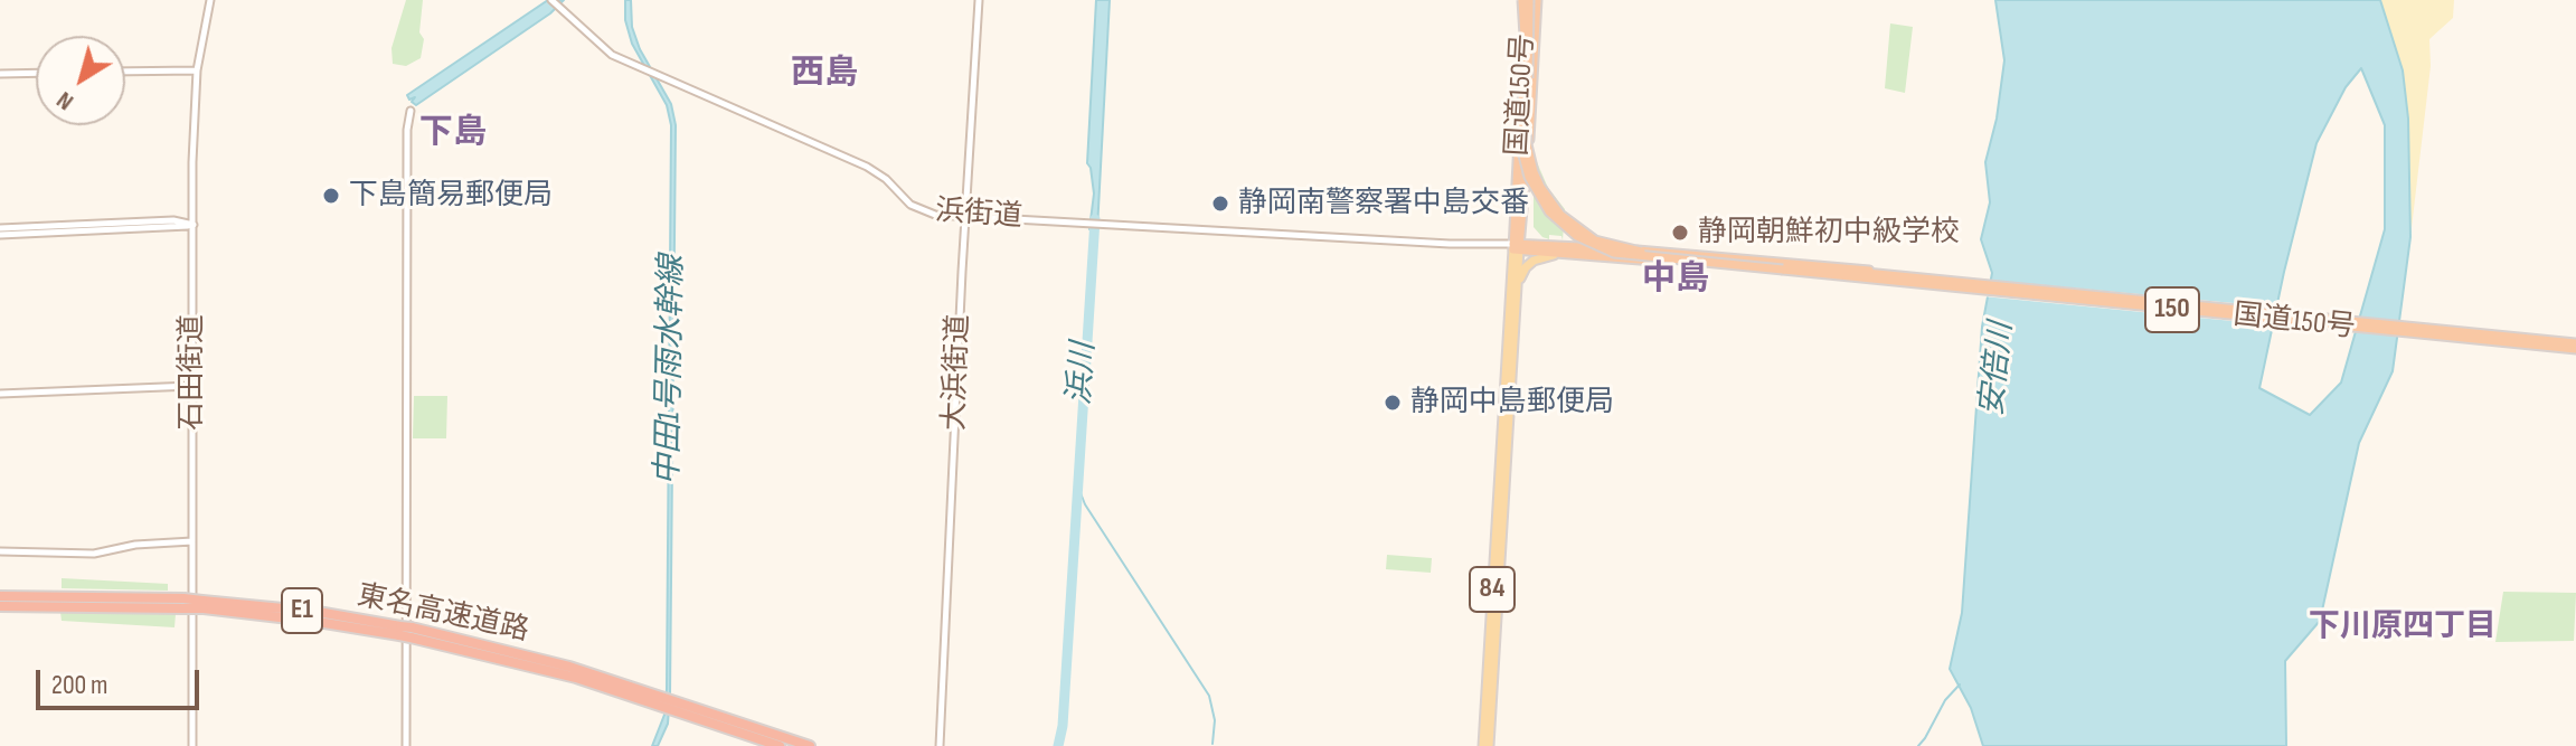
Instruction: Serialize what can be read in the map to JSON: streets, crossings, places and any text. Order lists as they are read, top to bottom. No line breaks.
{"streets":{"highway":["国道150号","150","E1","東名高速道路"],"main road":["84"],"street":["浜街道","石田街道","大浜街道"]},"crossings":[["国道150号","浜街道"],["国道150号","84"],["浜街道","大浜街道"],["浜街道","84"]],"districts":["西島","下島","中島","下川原四丁目"],"water":["安倍川","中田1号雨水幹線","浜川"],"places":["下島簡易郵便局","静岡南警察署中島交番","静岡朝鮮初中級学校","静岡中島郵便局"],"scale_bar":"200 m","north":"bottom left"}
